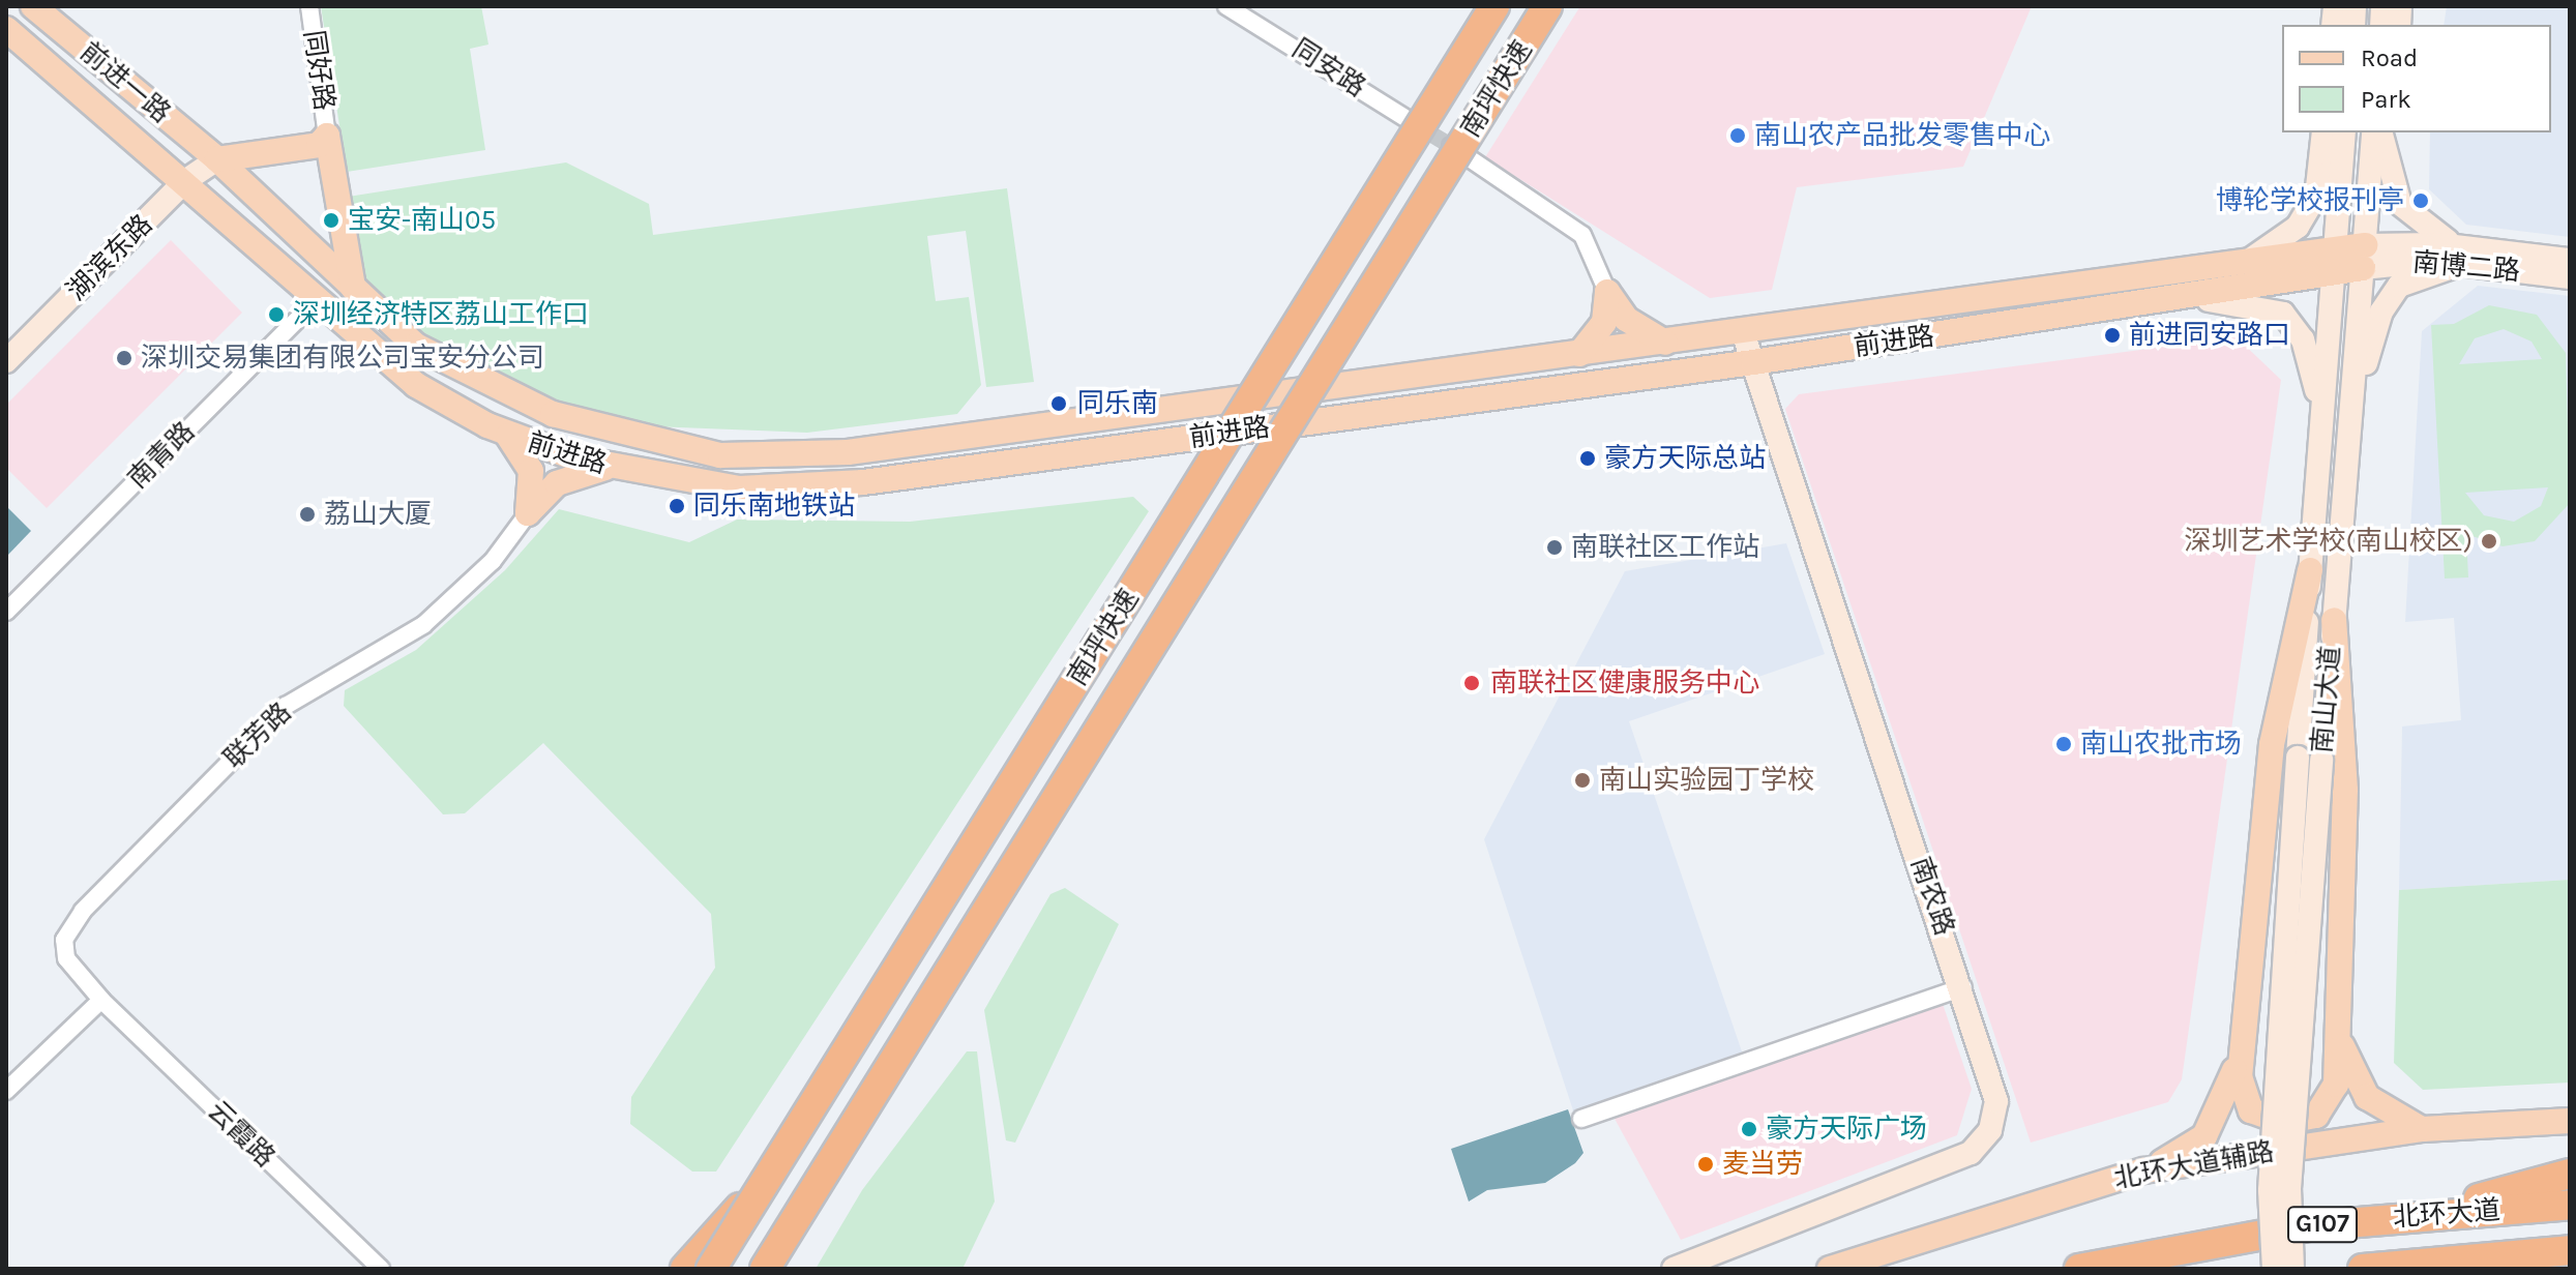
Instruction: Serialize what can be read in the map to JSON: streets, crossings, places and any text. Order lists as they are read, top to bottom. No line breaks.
{"streets":{"highway":["南坪快速","北环大道","G107"],"main road":["前进一路","湖滨东路","南博二路","前进路","南山大道","南农路","北环大道辅路"],"street":["同安路","同好路","南青路","联芳路","云霞路"]},"crossings":[["前进一路","湖滨东路"],["前进一路","前进路"],["湖滨东路","前进路"],["南博二路","前进路"],["南博二路","南山大道"],["前进路","南青路"],["前进路","南山大道"],["前进路","南农路"],["联芳路","云霞路"]],"places":["南山农产品批发零售中心","博轮学校报刊亭","宝安-南山05","深圳经济特区荔山工作口","前进同安路口","深圳交易集团有限公司宝安分公司","同乐南","豪方天际总站","同乐南地铁站","荔山大厦","深圳艺术学校(南山校区)","南联社区工作站","南联社区健康服务中心","南山农批市场","南山实验园丁学校","豪方天际广场","麦当劳"],"legend":["Road","Park"]}
